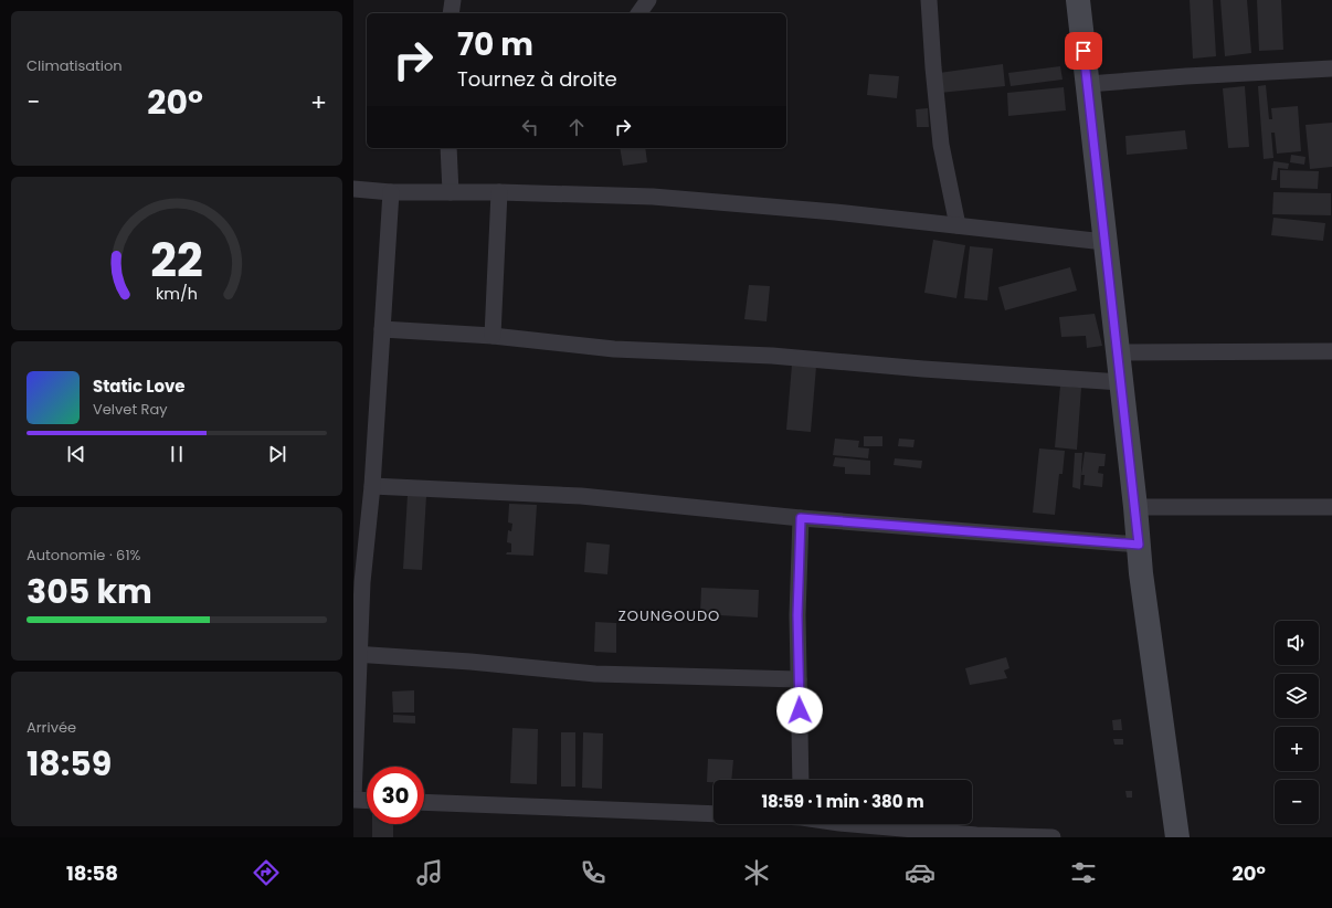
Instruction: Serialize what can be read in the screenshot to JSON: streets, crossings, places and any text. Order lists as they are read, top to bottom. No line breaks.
{"districts":["ZOUNGOUDO"],"page":{"tile":["Climatisation",["Autonomie · 61%","305 km"],["Arrivée","18:59"]],"turn":["70 m","Tournez à droite"],"heat":["−","20°","+"],"song":["Static Love","Velvet Ray"],"map_buttons":["+","−"],"limit":"30","trip":"18:59 · 1 min · 380 m","tabs":["18:58","20°"],"gauge":["22","km/h"]}}
